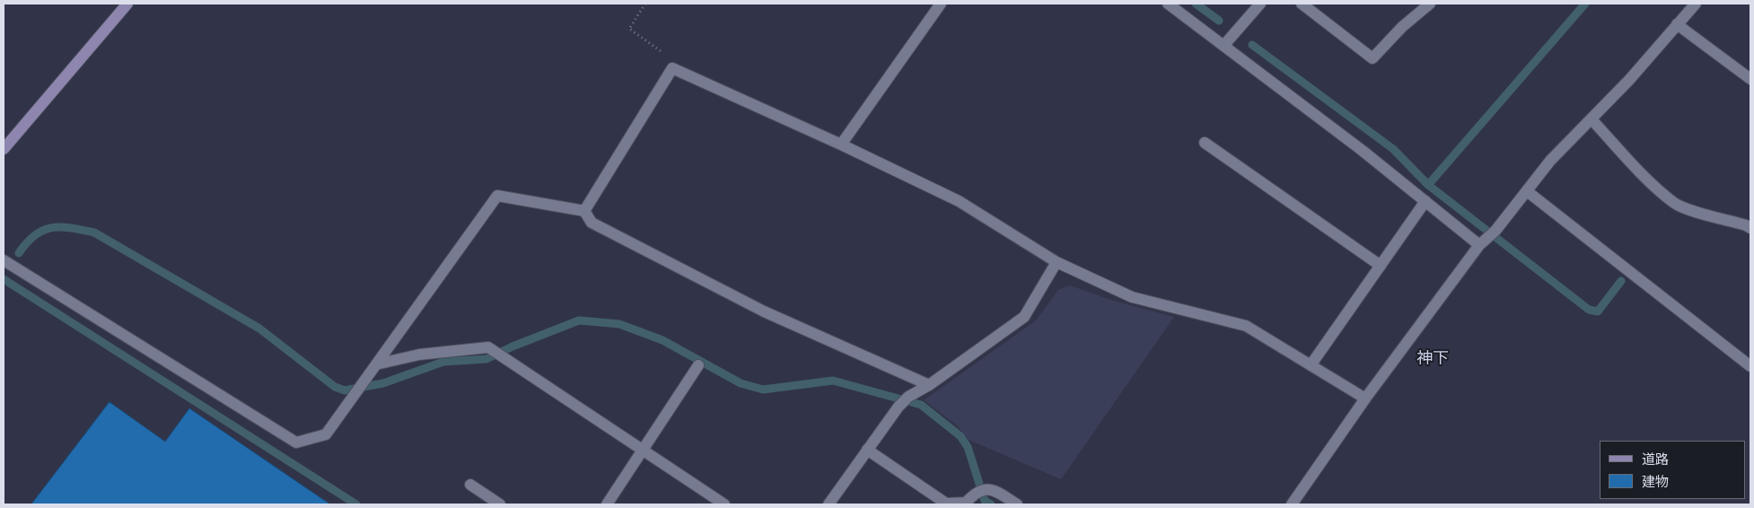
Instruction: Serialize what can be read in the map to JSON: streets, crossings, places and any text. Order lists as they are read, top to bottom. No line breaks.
{"districts":["神下"],"legend":["道路","建物"]}
